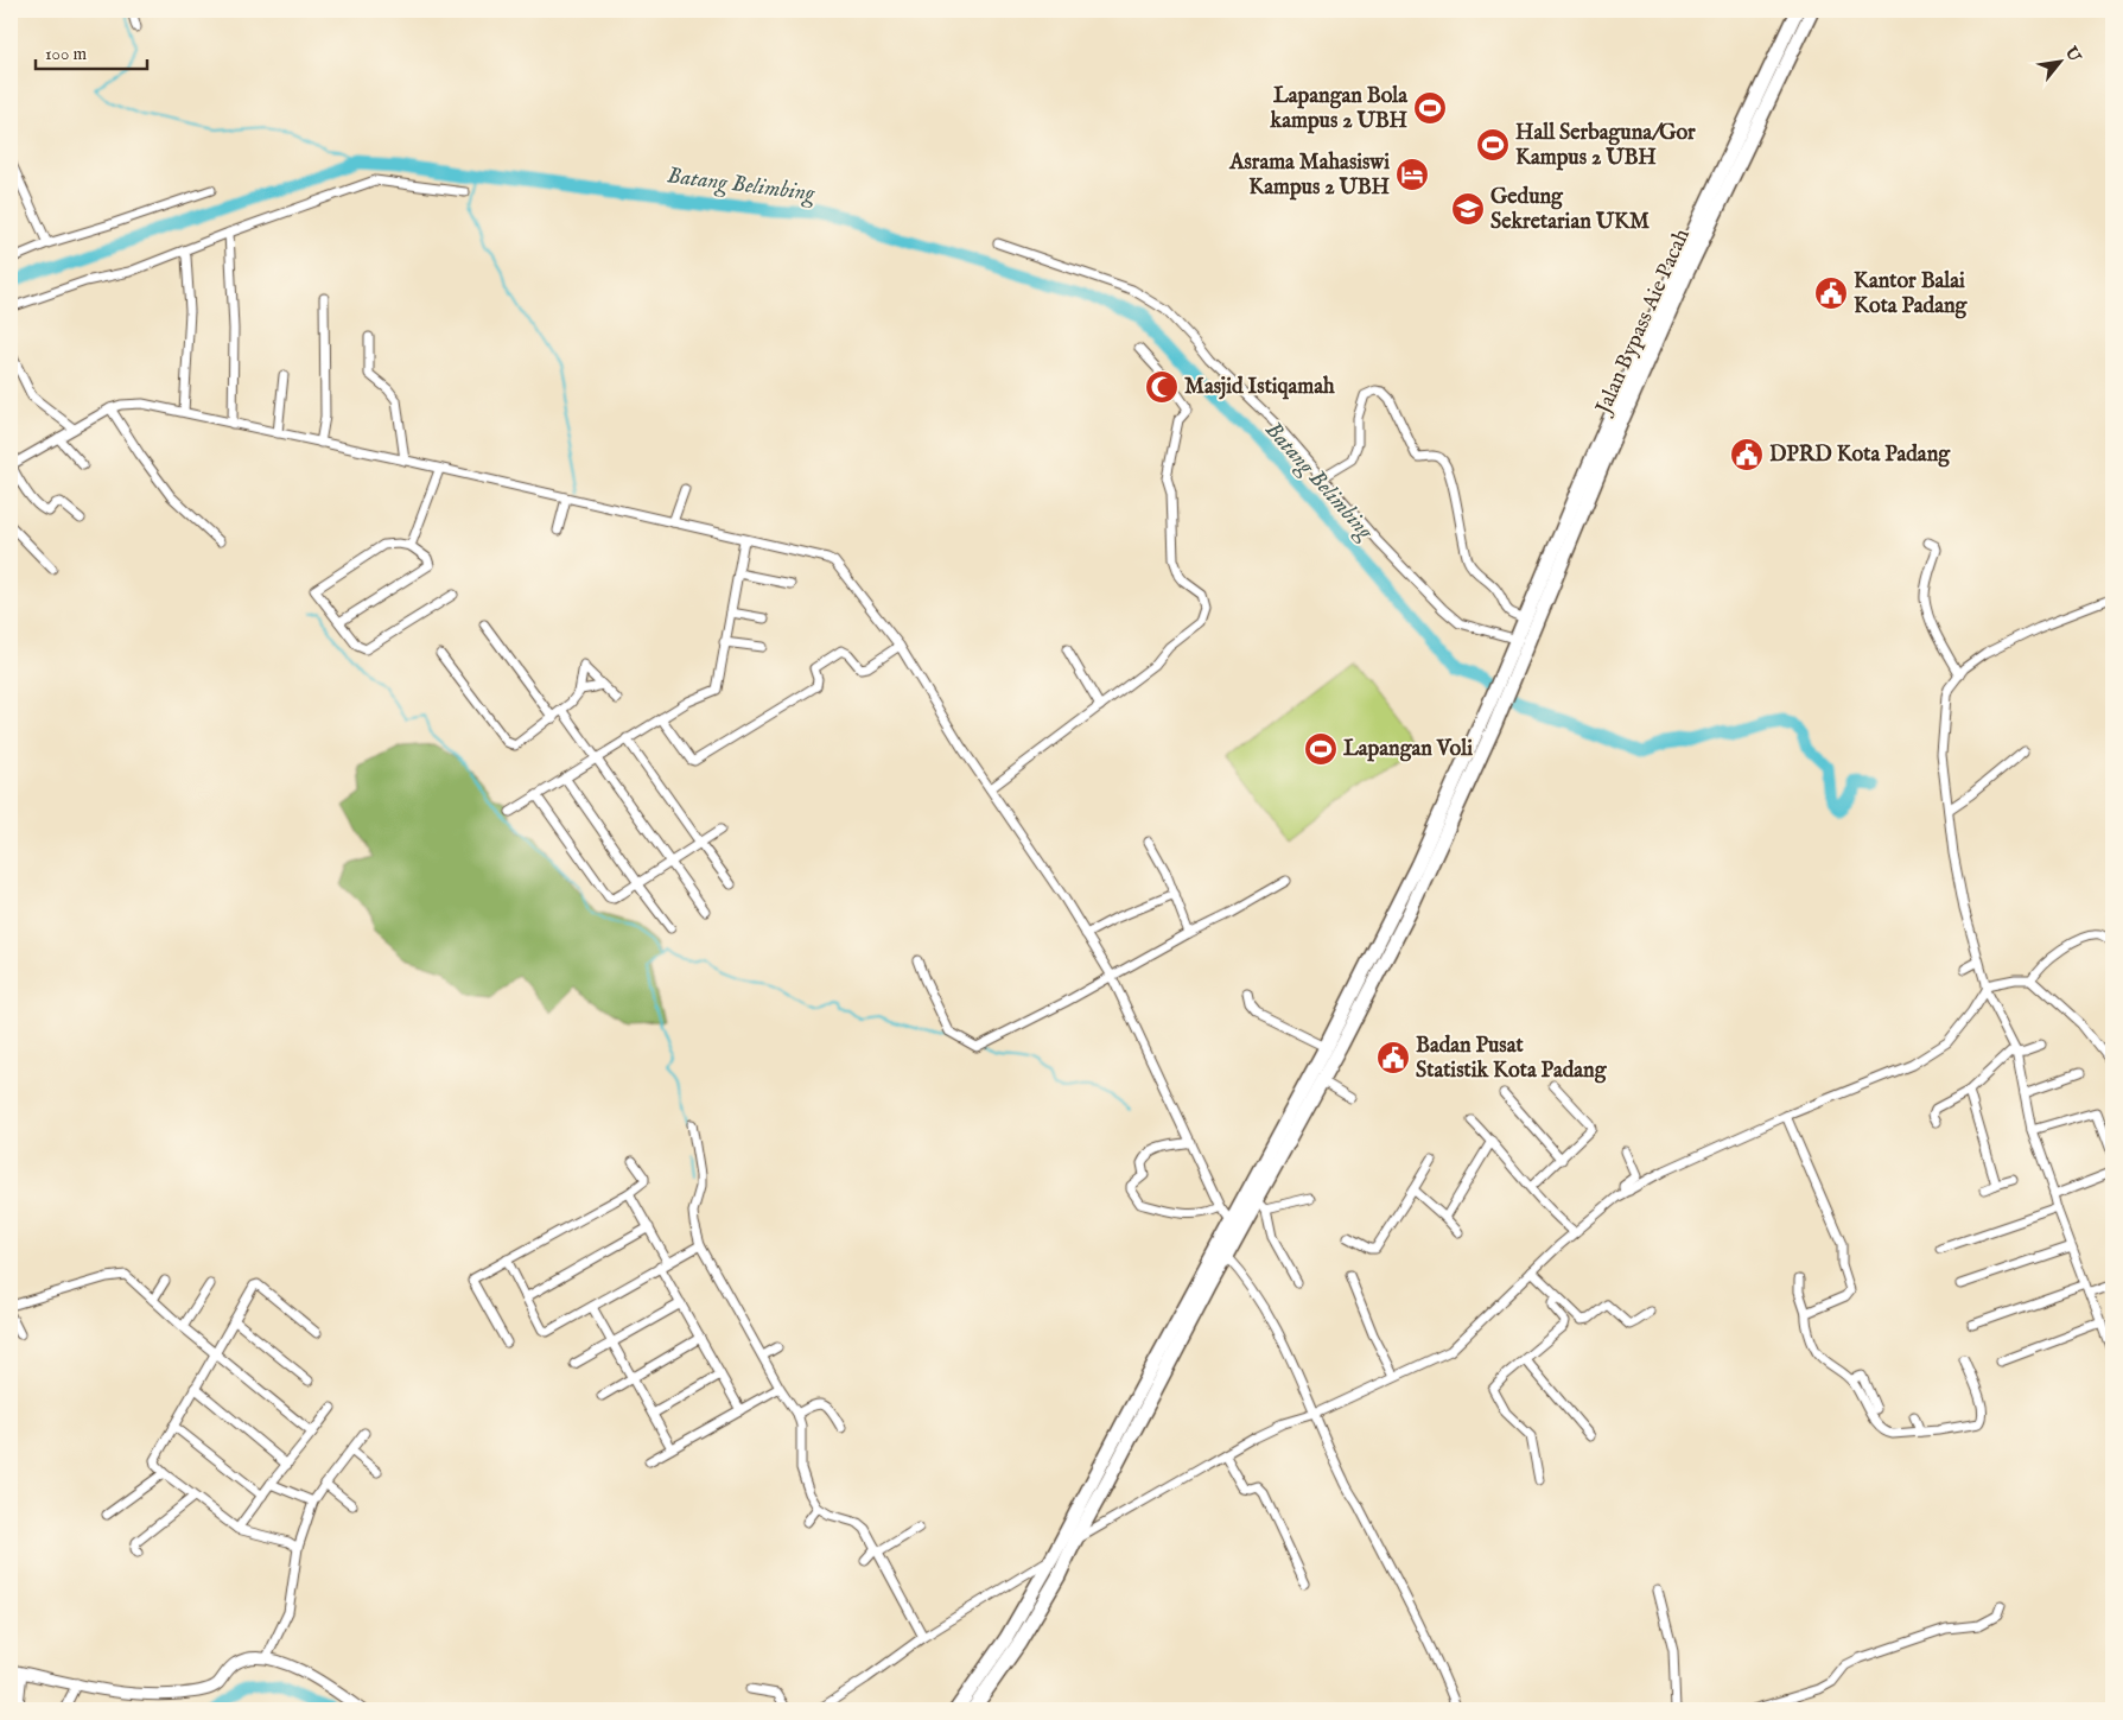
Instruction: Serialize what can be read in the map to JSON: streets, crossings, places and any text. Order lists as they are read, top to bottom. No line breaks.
{"streets":{"highway":["Jalan Bypass Aie Pacah"]},"water":["Batang Belimbing"],"places":{"sports":["Lapangan Bola kampus 2 UBH","Hall Serbaguna/Gor Kampus 2 UBH","Lapangan Voli"],"hotel":["Asrama Mahasiswi Kampus 2 UBH"],"school or university":["Gedung Sekretarian UKM"],"public building":["Kantor Balai Kota Padang","DPRD Kota Padang","Badan Pusat Statistik Kota Padang"],"mosque":["Masjid Istiqamah"]},"scale_bar":"100 m","north":"top right"}
